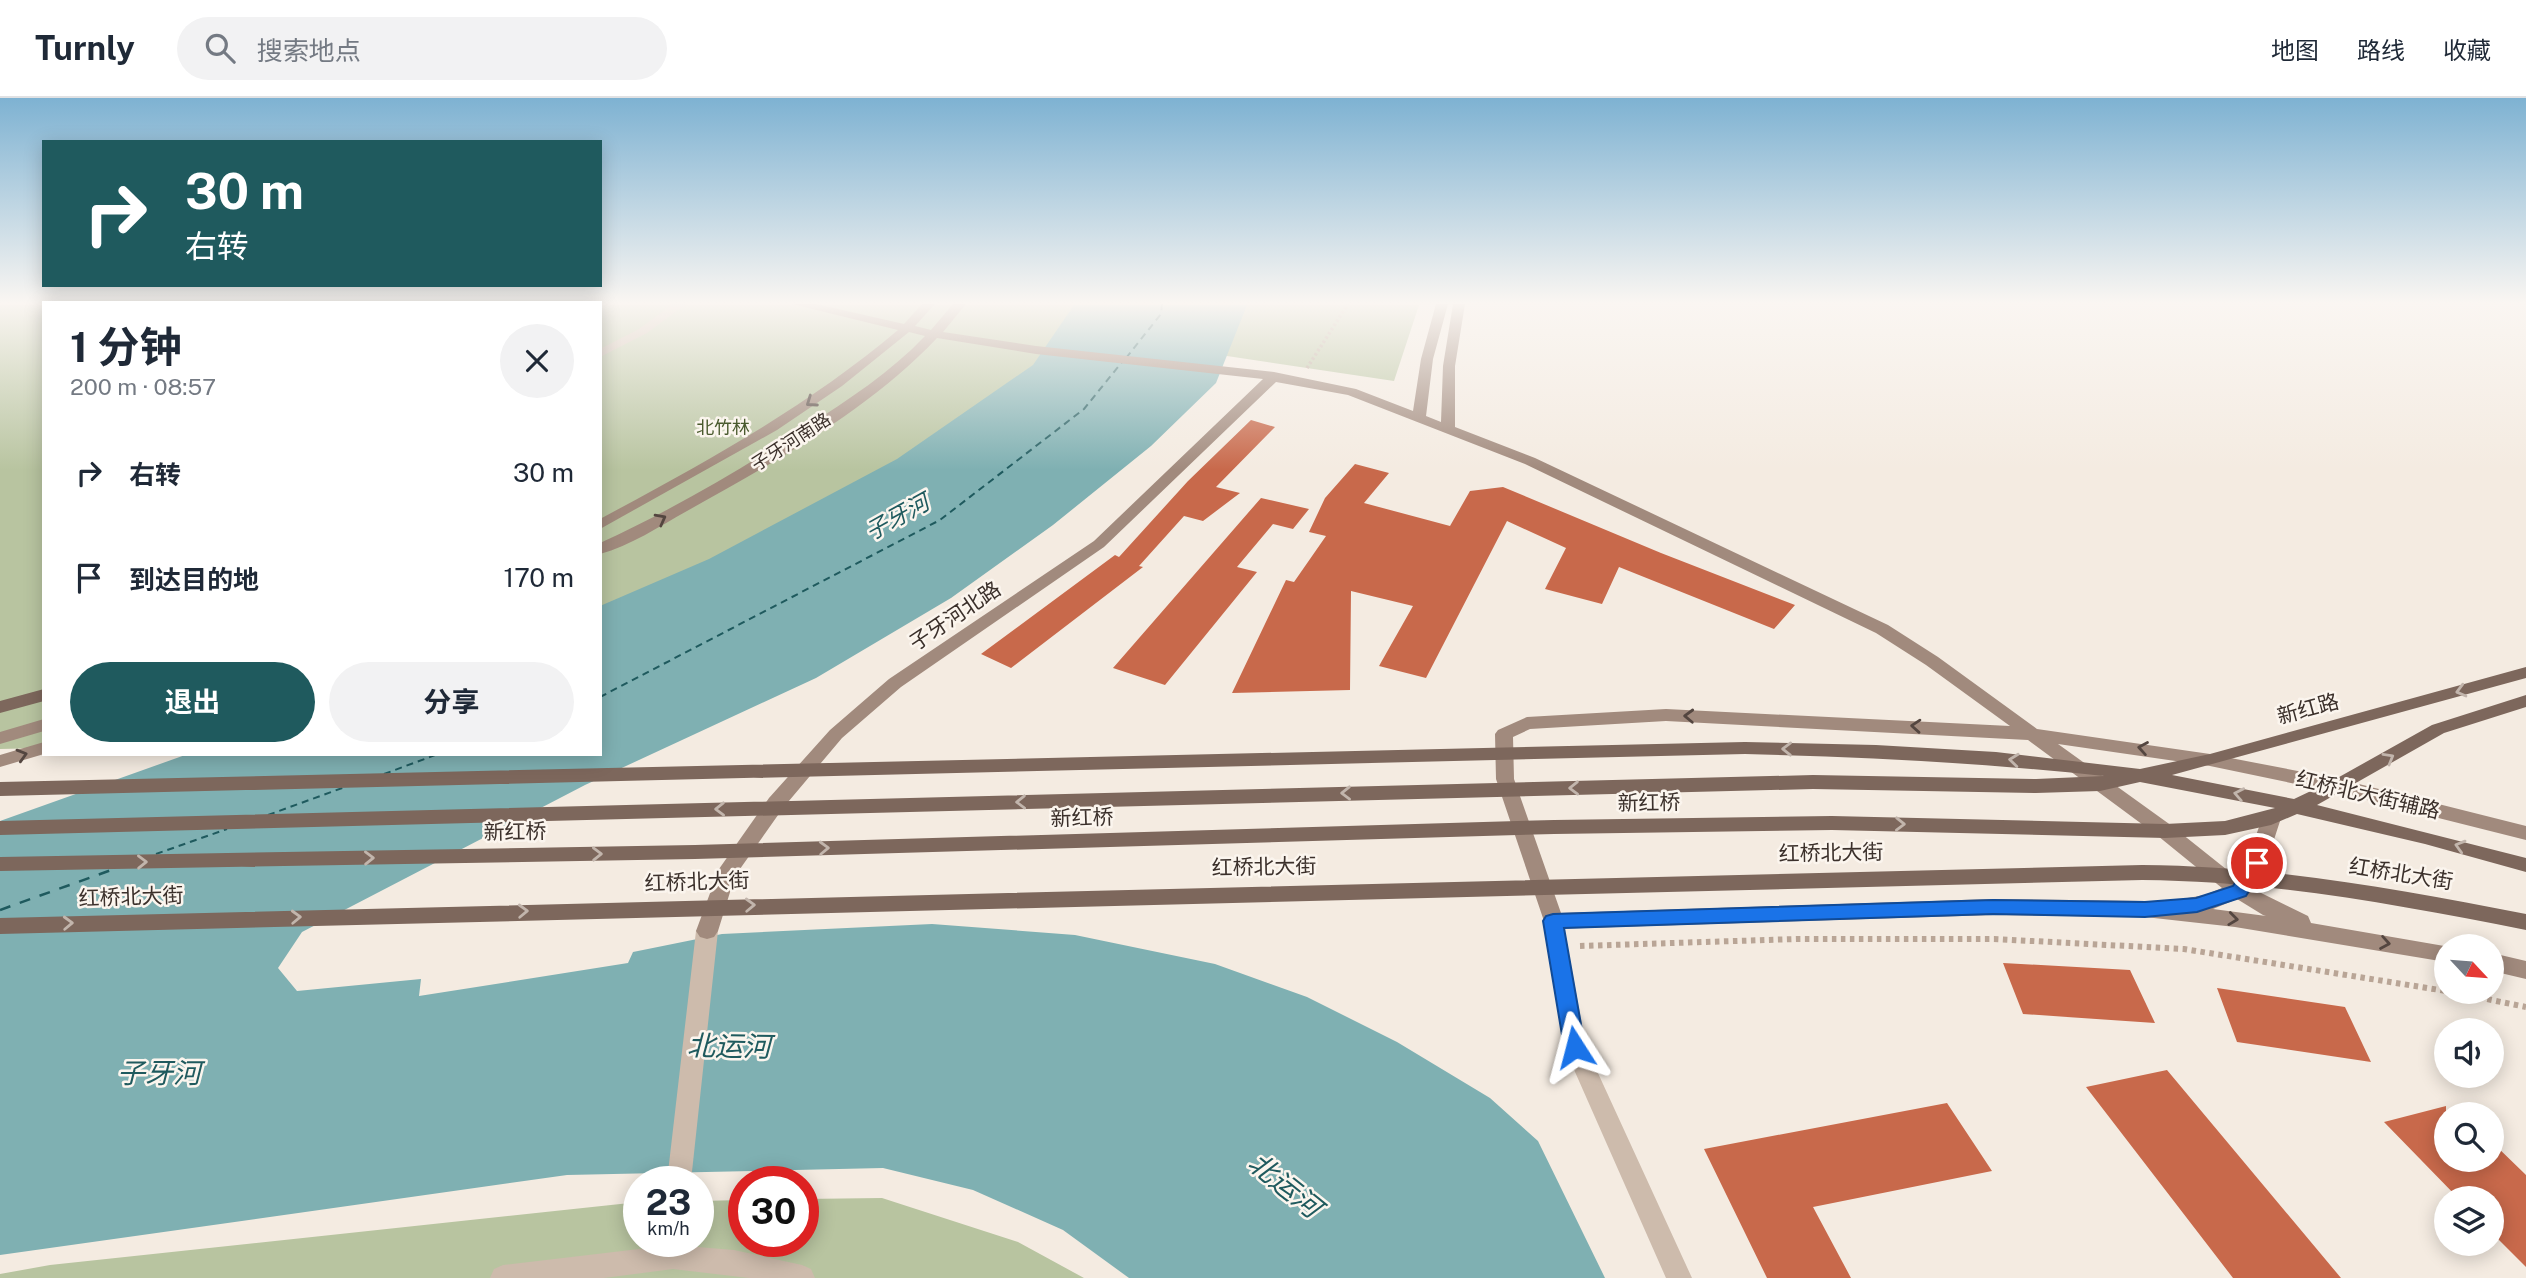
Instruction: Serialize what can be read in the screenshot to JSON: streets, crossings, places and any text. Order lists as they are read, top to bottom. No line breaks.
{"streets":{"main road":["新红路","新红桥","红桥北大街"],"street":["子牙河南路","子牙河北路","红桥北大街辅路"]},"crossings":[["新红路","红桥北大街辅路"],["新红路","新红桥"]],"water":["子牙河","北运河"],"parks":["北竹林"],"north":"bottom right","page":{"header":"Turnly","search":"搜索地点","nav":["地图","路线","收藏"],"turn":["30 m","右转"],"heading":["1 分钟","200 m · 08:57"],"list":[{"name":"右转","value":"30 m"},{"name":"到达目的地","value":"170 m"}],"buttons":["退出","分享"],"speed":"23 km/h","limit":"30"}}
